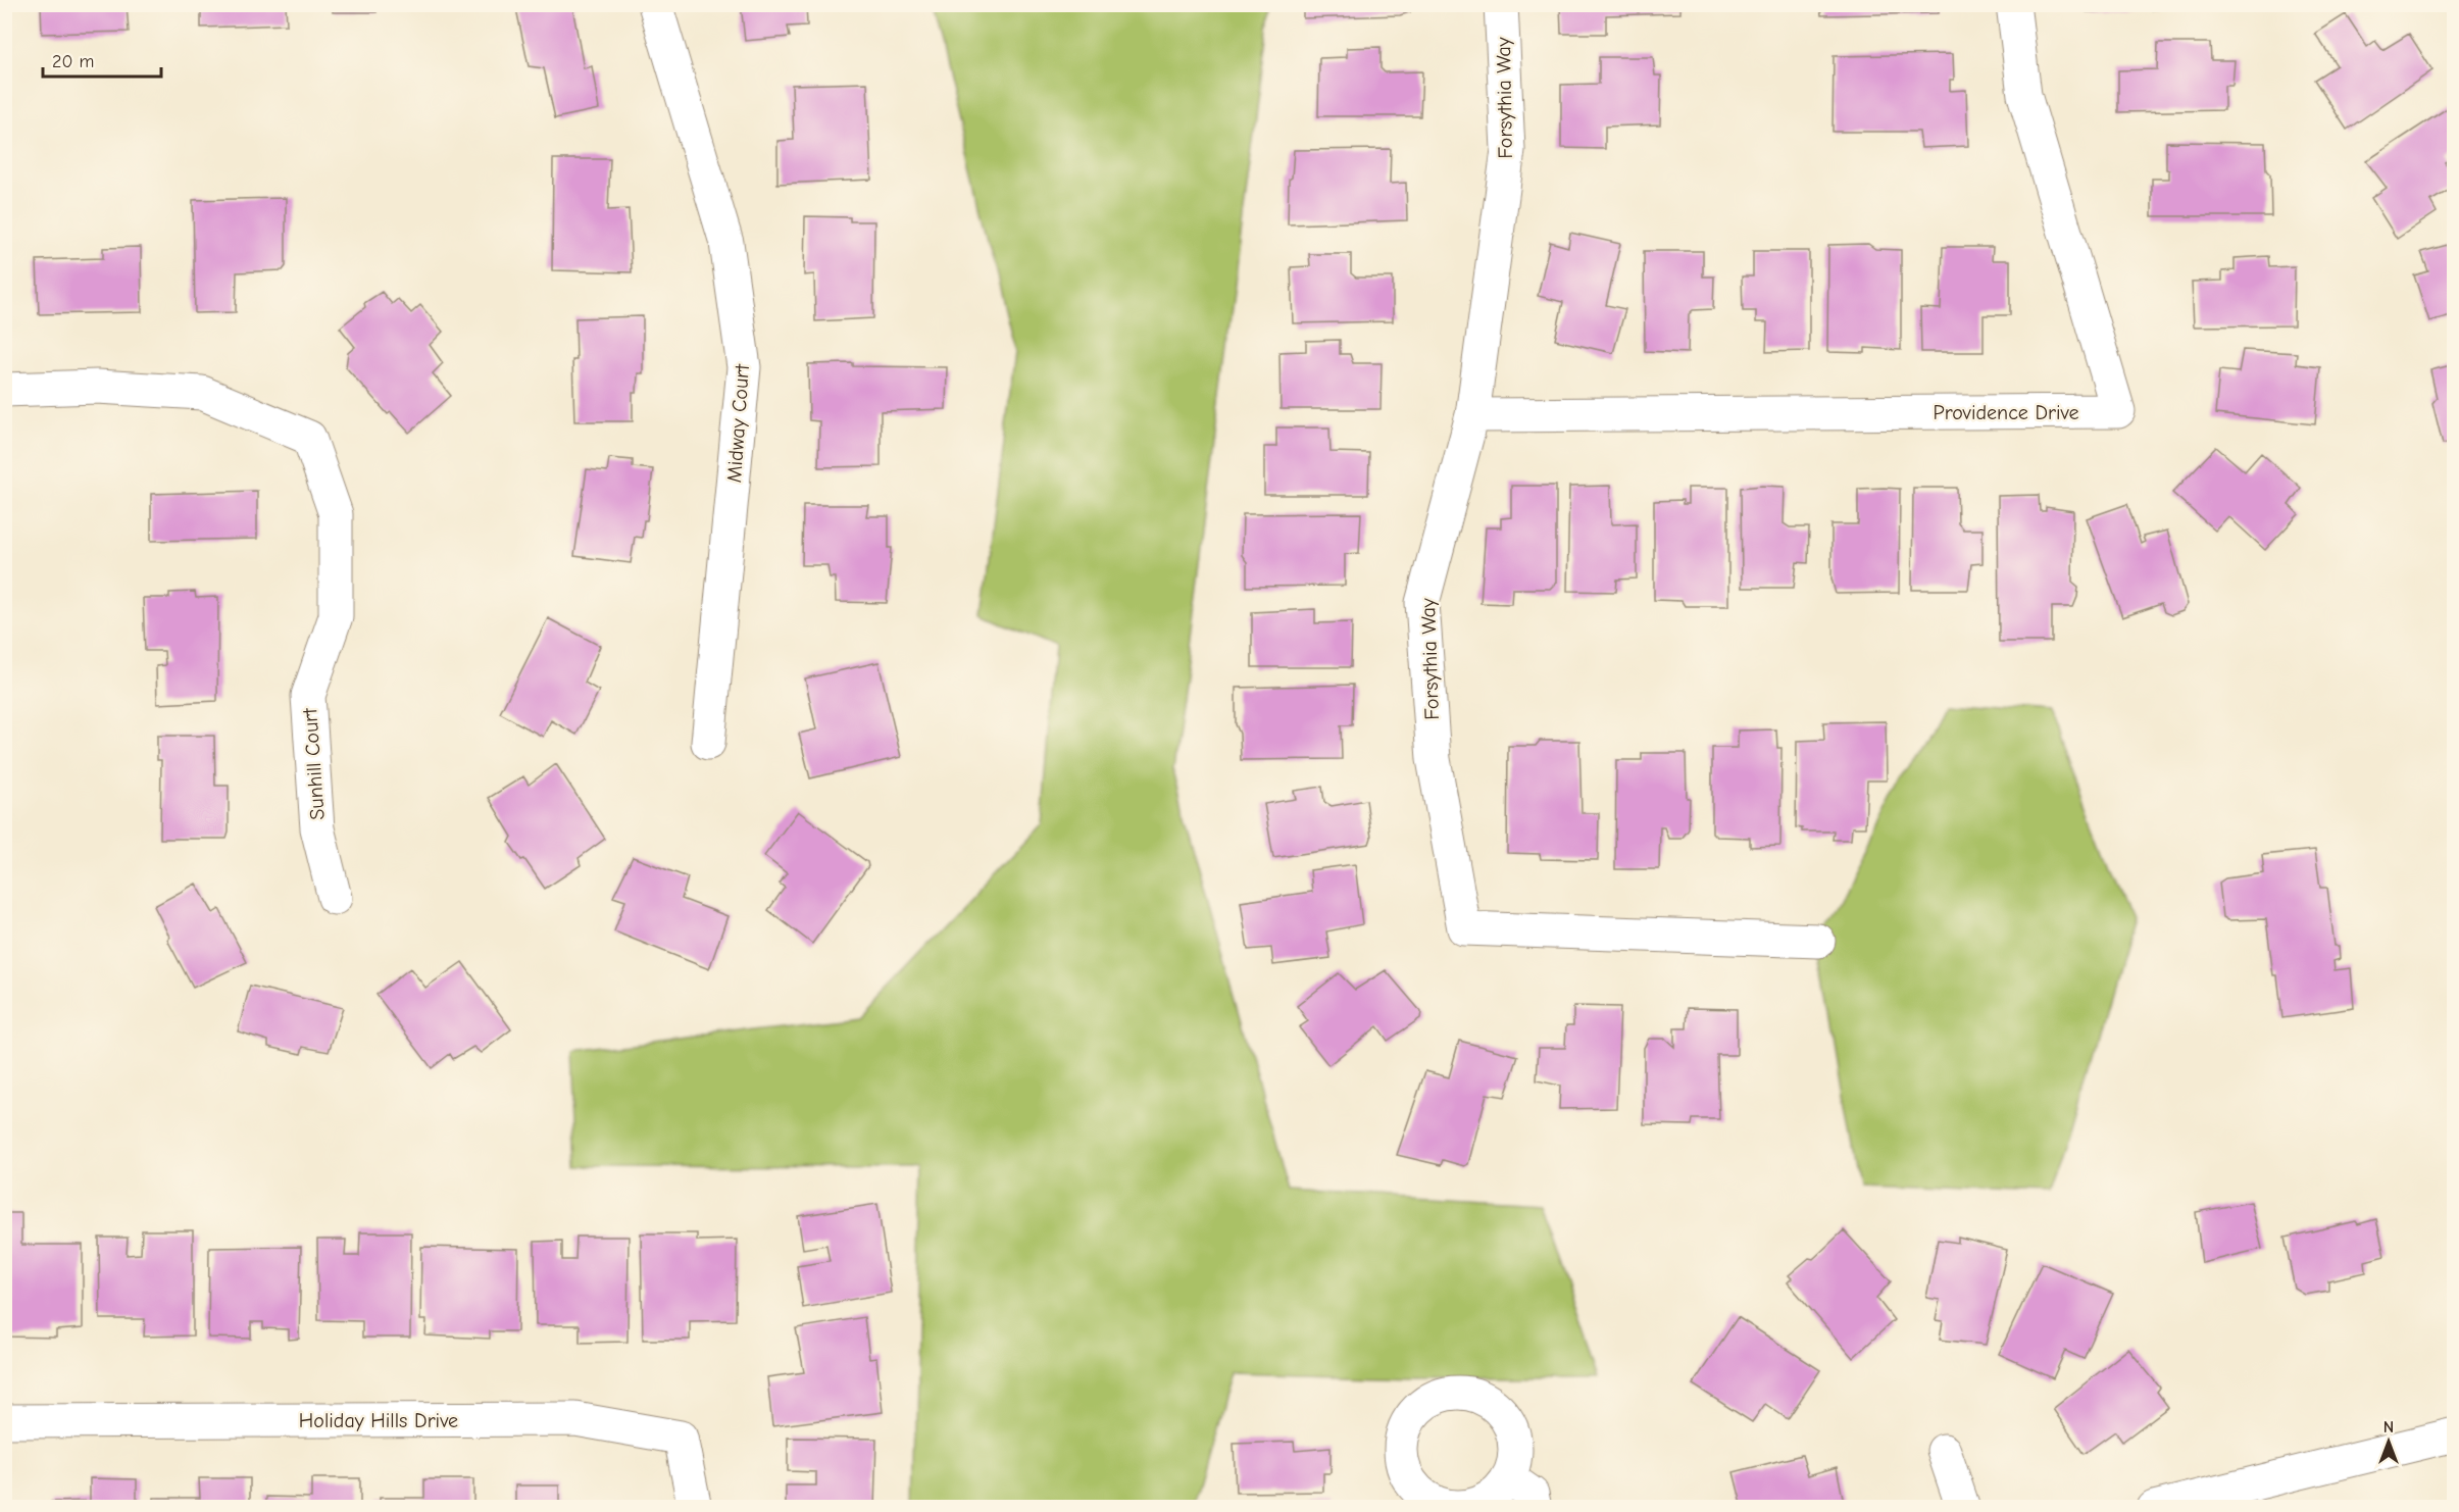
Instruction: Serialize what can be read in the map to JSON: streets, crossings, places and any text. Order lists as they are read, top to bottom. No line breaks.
{"streets":{"street":["Forsythia Way","Providence Drive","Midway Court","Sunhill Court","Holiday Hills Drive"]},"crossings":[["Forsythia Way","Providence Drive"]],"scale_bar":"20 m","north":"top"}
